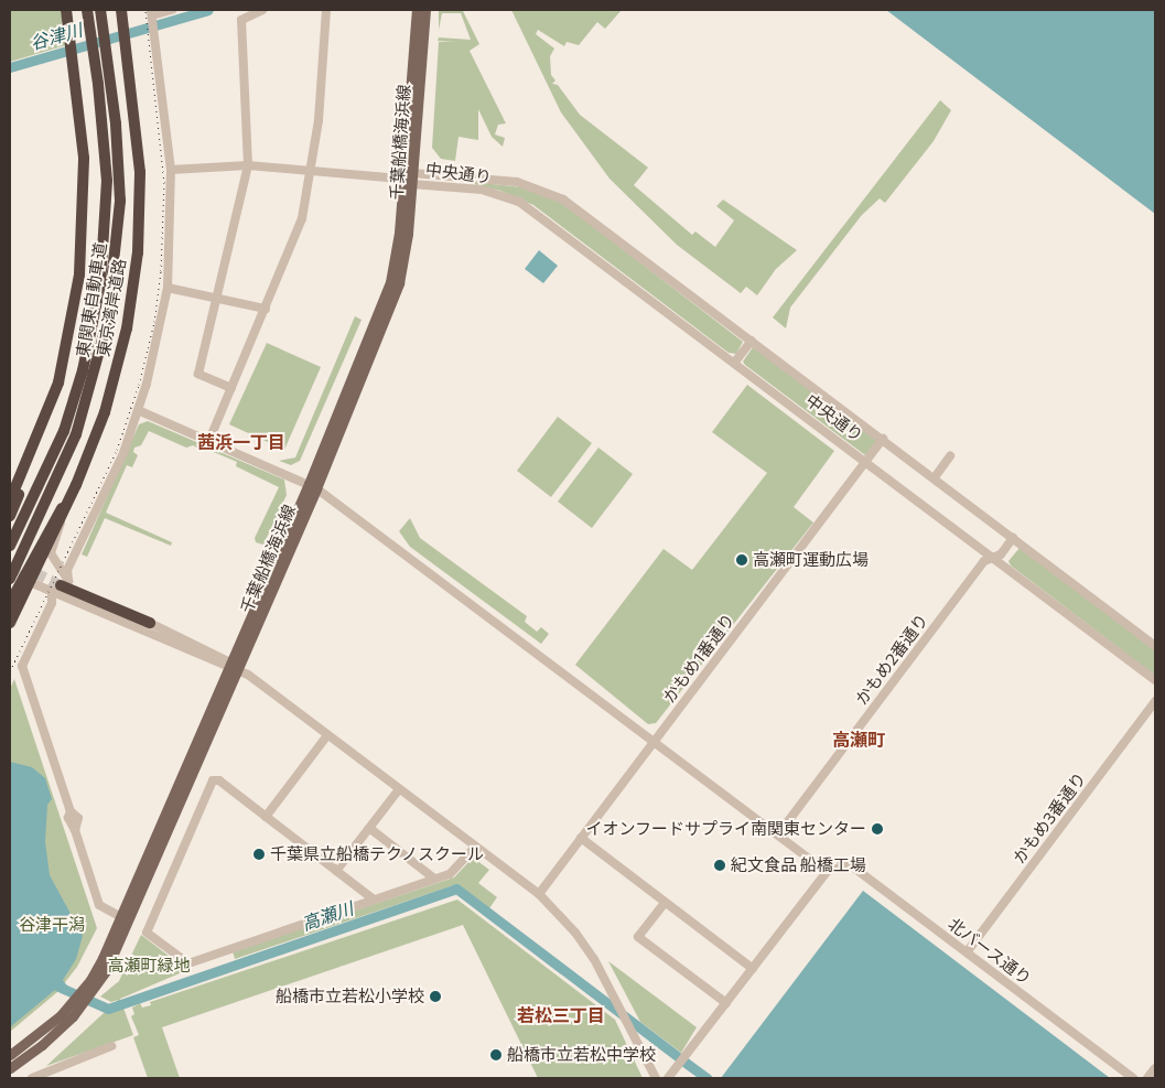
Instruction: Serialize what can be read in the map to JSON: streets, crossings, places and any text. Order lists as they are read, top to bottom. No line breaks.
{"streets":{"highway":["東関東自動車道","東京湾岸道路"],"main road":["千葉船橋海浜線"],"street":["中央通り","かもめ1番通り","かもめ2番通り","かもめ3番通り","北バース通り"]},"crossings":[["千葉船橋海浜線","中央通り"],["中央通り","かもめ1番通り"],["中央通り","かもめ2番通り"],["かもめ3番通り","北バース通り"]],"districts":["茜浜一丁目","高瀬町","若松三丁目"],"water":["谷津川","高瀬川"],"parks":["谷津干潟","高瀬町緑地"],"places":["高瀬町運動広場","イオンフードサプライ南関東センター","千葉県立船橋テクノスクール","紀文食品 船橋工場","船橋市立若松小学校","船橋市立若松中学校"]}
